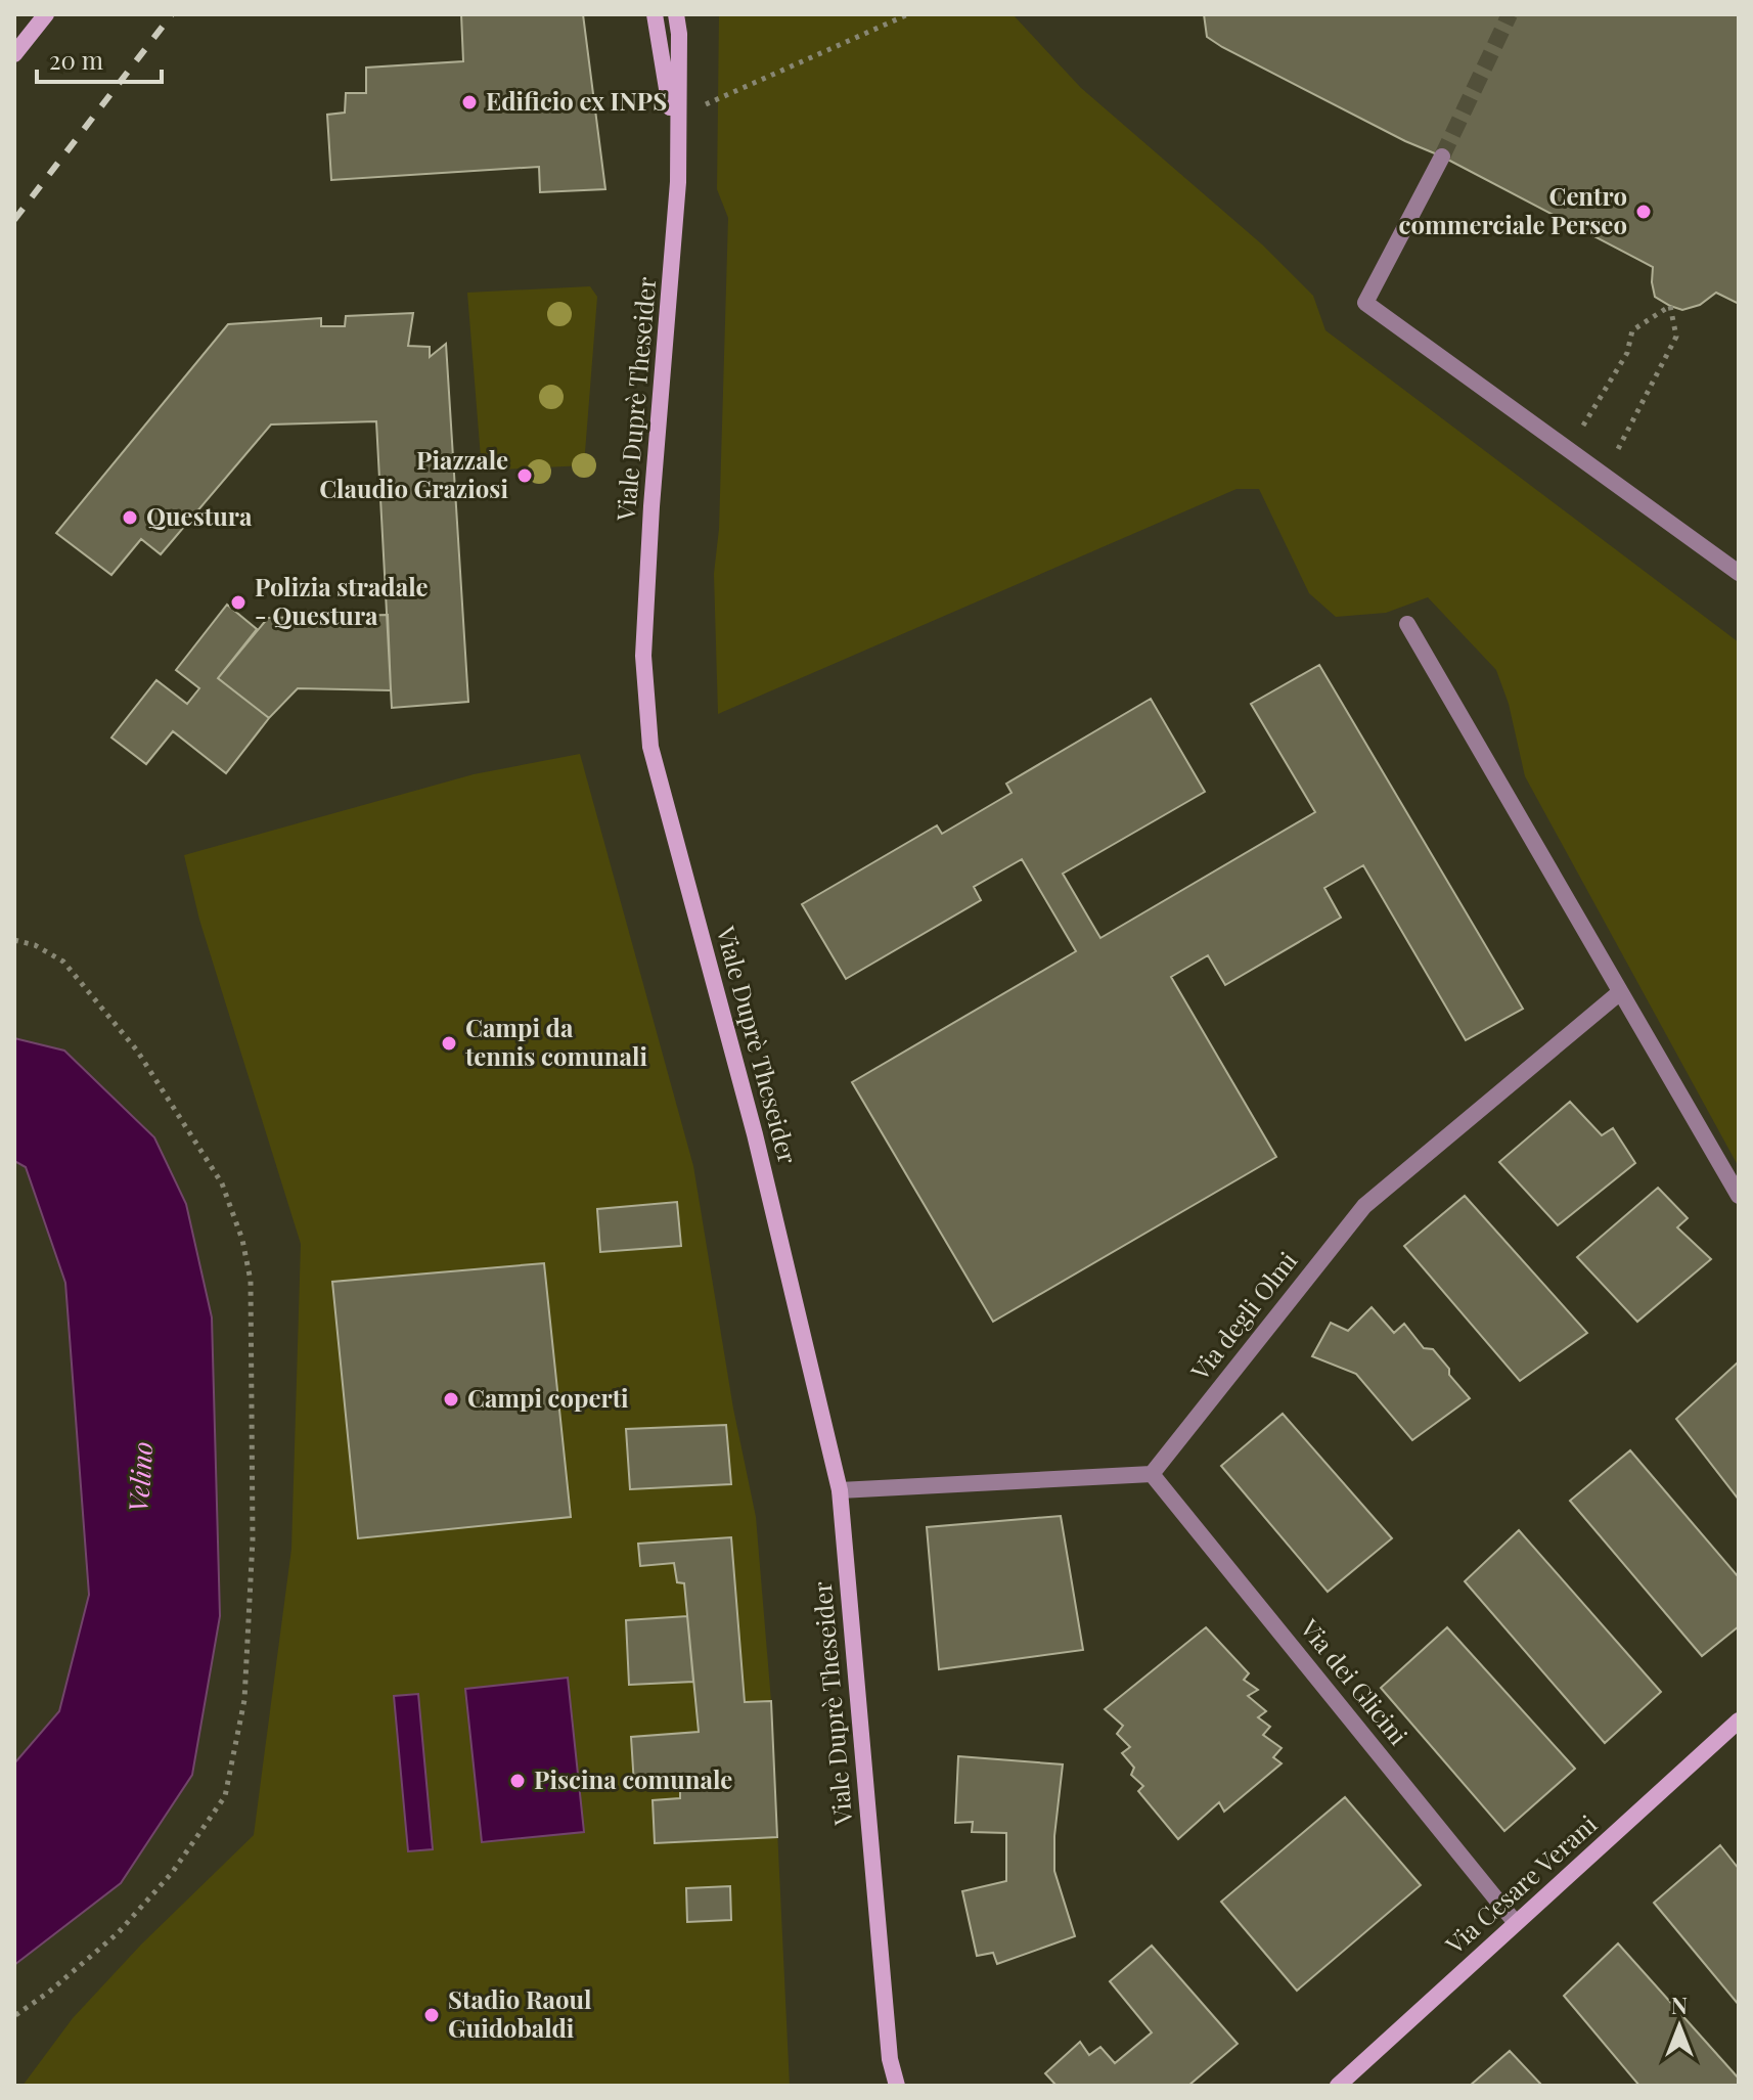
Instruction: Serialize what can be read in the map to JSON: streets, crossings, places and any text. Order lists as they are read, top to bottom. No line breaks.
{"streets":{"street":["Viale Duprè Theseider","Via degli Olmi","Via dei Glicini","Via Cesare Verani"]},"crossings":[["Via degli Olmi","Via dei Glicini"],["Via dei Glicini","Via Cesare Verani"]],"water":["Velino"],"places":["Edificio ex INPS","Centro commerciale Perseo","Piazzale Claudio Graziosi","Questura","Polizia stradale - Questura","Campi da tennis comunali","Campi coperti","Piscina comunale","Stadio Raoul Guidobaldi"],"scale_bar":"20 m","north":"top"}
